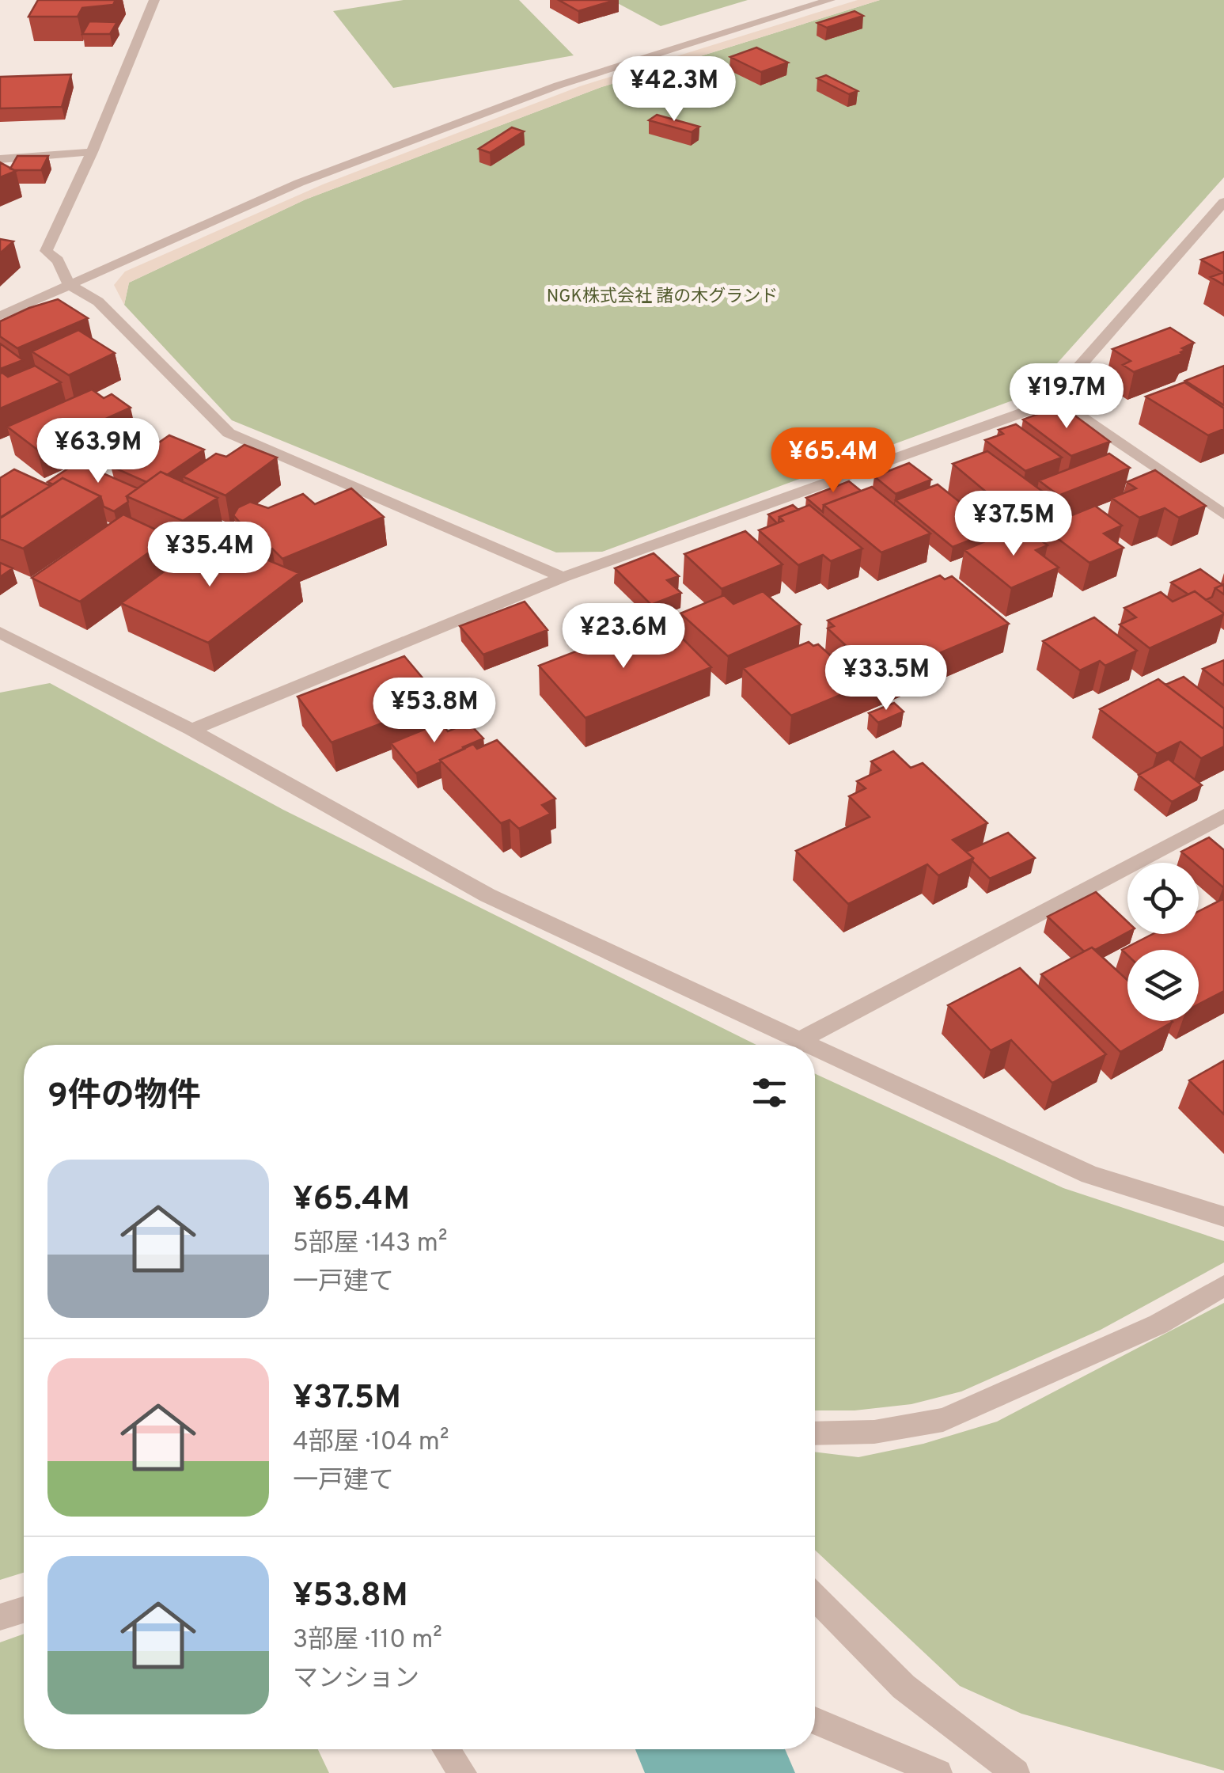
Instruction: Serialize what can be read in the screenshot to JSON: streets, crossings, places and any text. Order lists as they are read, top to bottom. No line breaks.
{"parks":["NGK株式会社 諸の木グランド"],"page":{"price":["¥42.3M","¥19.7M","¥63.9M","¥65.4M","¥37.5M","¥35.4M","¥23.6M","¥33.5M","¥53.8M"],"heading":"9件の物件","list":[{"name":"¥65.4M","note":"5部屋 · 143 m² · 一戸建て"},{"name":"¥37.5M","note":"4部屋 · 104 m² · 一戸建て"},{"name":"¥53.8M","note":"3部屋 · 110 m² · マンション"}]}}
